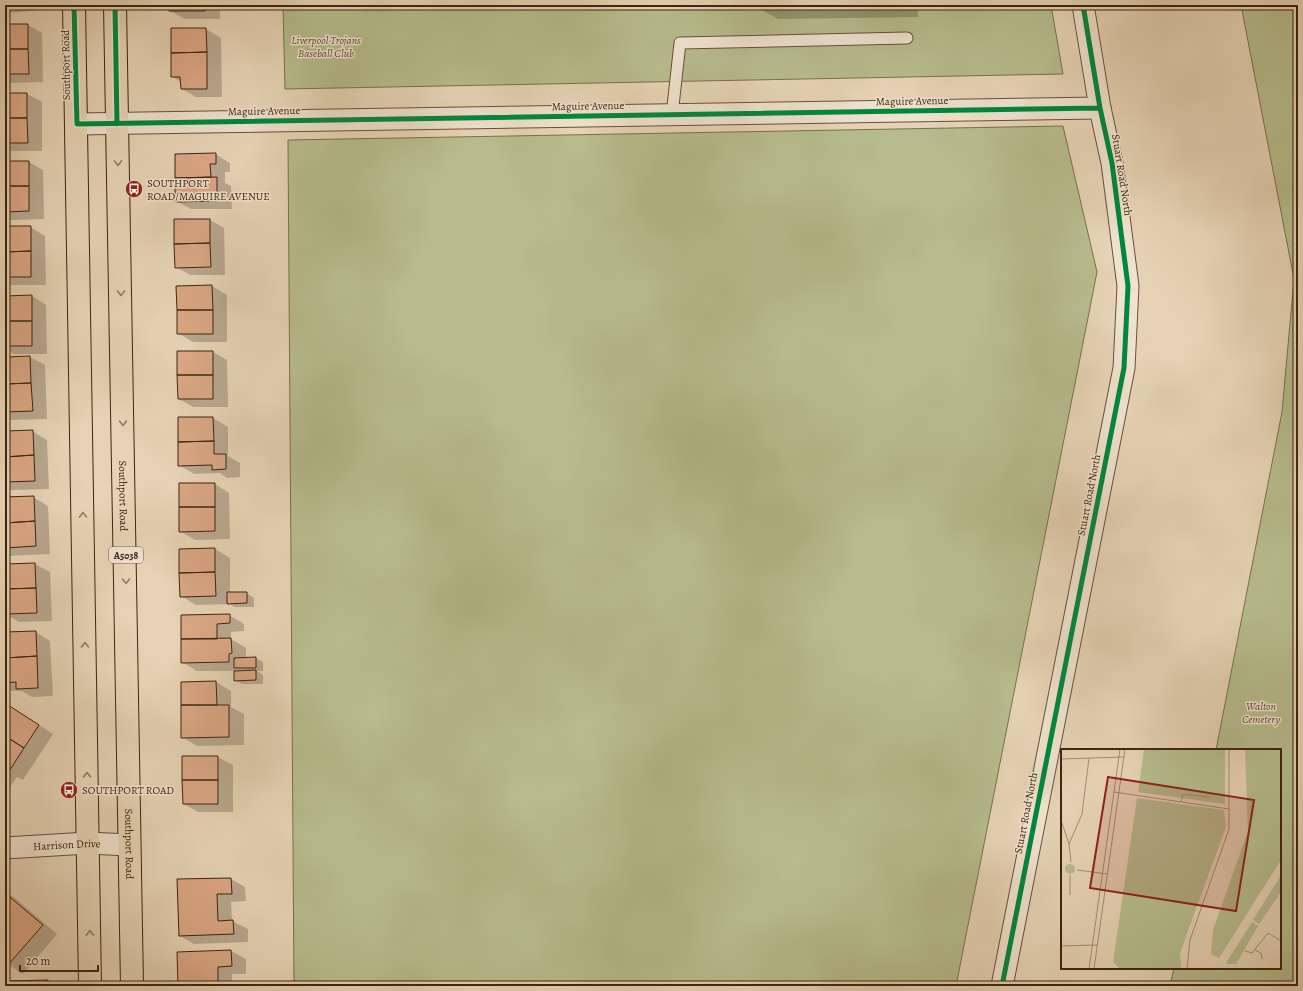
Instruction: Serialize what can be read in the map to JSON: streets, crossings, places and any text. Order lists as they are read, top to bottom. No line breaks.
{"streets":{"main road":["Southport Road","A5038"],"street":["Maguire Avenue","Stuart Road North","Harrison Drive"]},"crossings":[["Southport Road","Maguire Avenue"],["Southport Road","Harrison Drive"],["Maguire Avenue","Stuart Road North"]],"parks":["Liverpool Trojans Baseball Club","Walton Cemetery"],"places":{"bus stop":["SOUTHPORT ROAD/MAGUIRE AVENUE","SOUTHPORT ROAD"]},"scale_bar":"20 m"}
